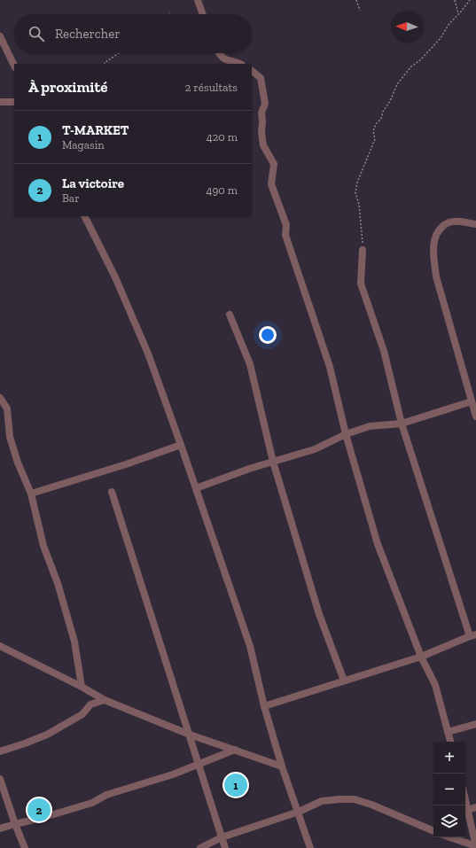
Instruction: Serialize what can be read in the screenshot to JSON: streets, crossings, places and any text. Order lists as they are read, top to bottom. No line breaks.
{"north":"left","page":{"search":"Rechercher","heading":["À proximité","2 résultats"],"list":[{"mark":"1","name":"T-MARKET","note":"Magasin","value":"420 m"},{"mark":"2","name":"La victoire","note":"Bar","value":"490 m"}],"map_buttons":["+","−"],"pins":["1","2"]}}
